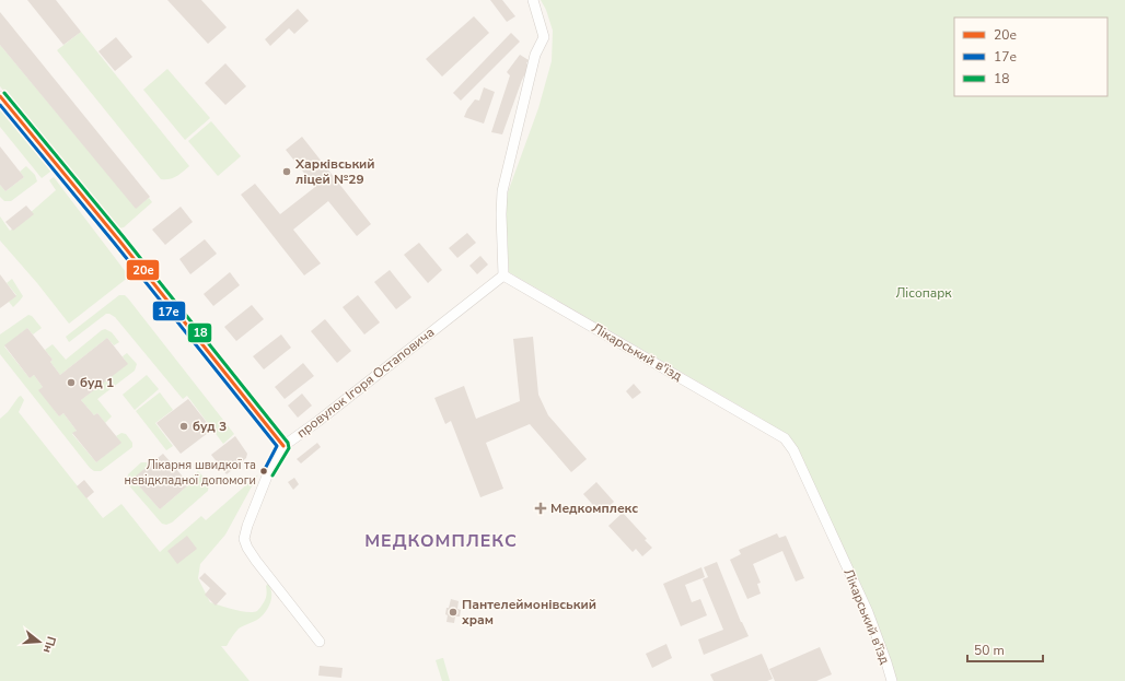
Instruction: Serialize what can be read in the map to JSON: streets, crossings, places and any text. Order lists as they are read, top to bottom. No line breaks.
{"streets":{"street":["Лікарський в'їзд","провулок Ігоря Остаповича"]},"crossings":[["Лікарський в'їзд","провулок Ігоря Остаповича"]],"districts":["МЕДКОМПЛЕКС"],"parks":["Лісопарк"],"places":{"other":["Харківський ліцей №29","буд 1","буд 3","Лікарня швидкої та невідкладної допомоги","Пантелеймонівський храм"],"health":["Медкомплекс"]},"lines":["transit line 18","transit line 20е","transit line 17е"],"legend":["20е","17е","18"],"scale_bar":"50 m","north":"right"}
